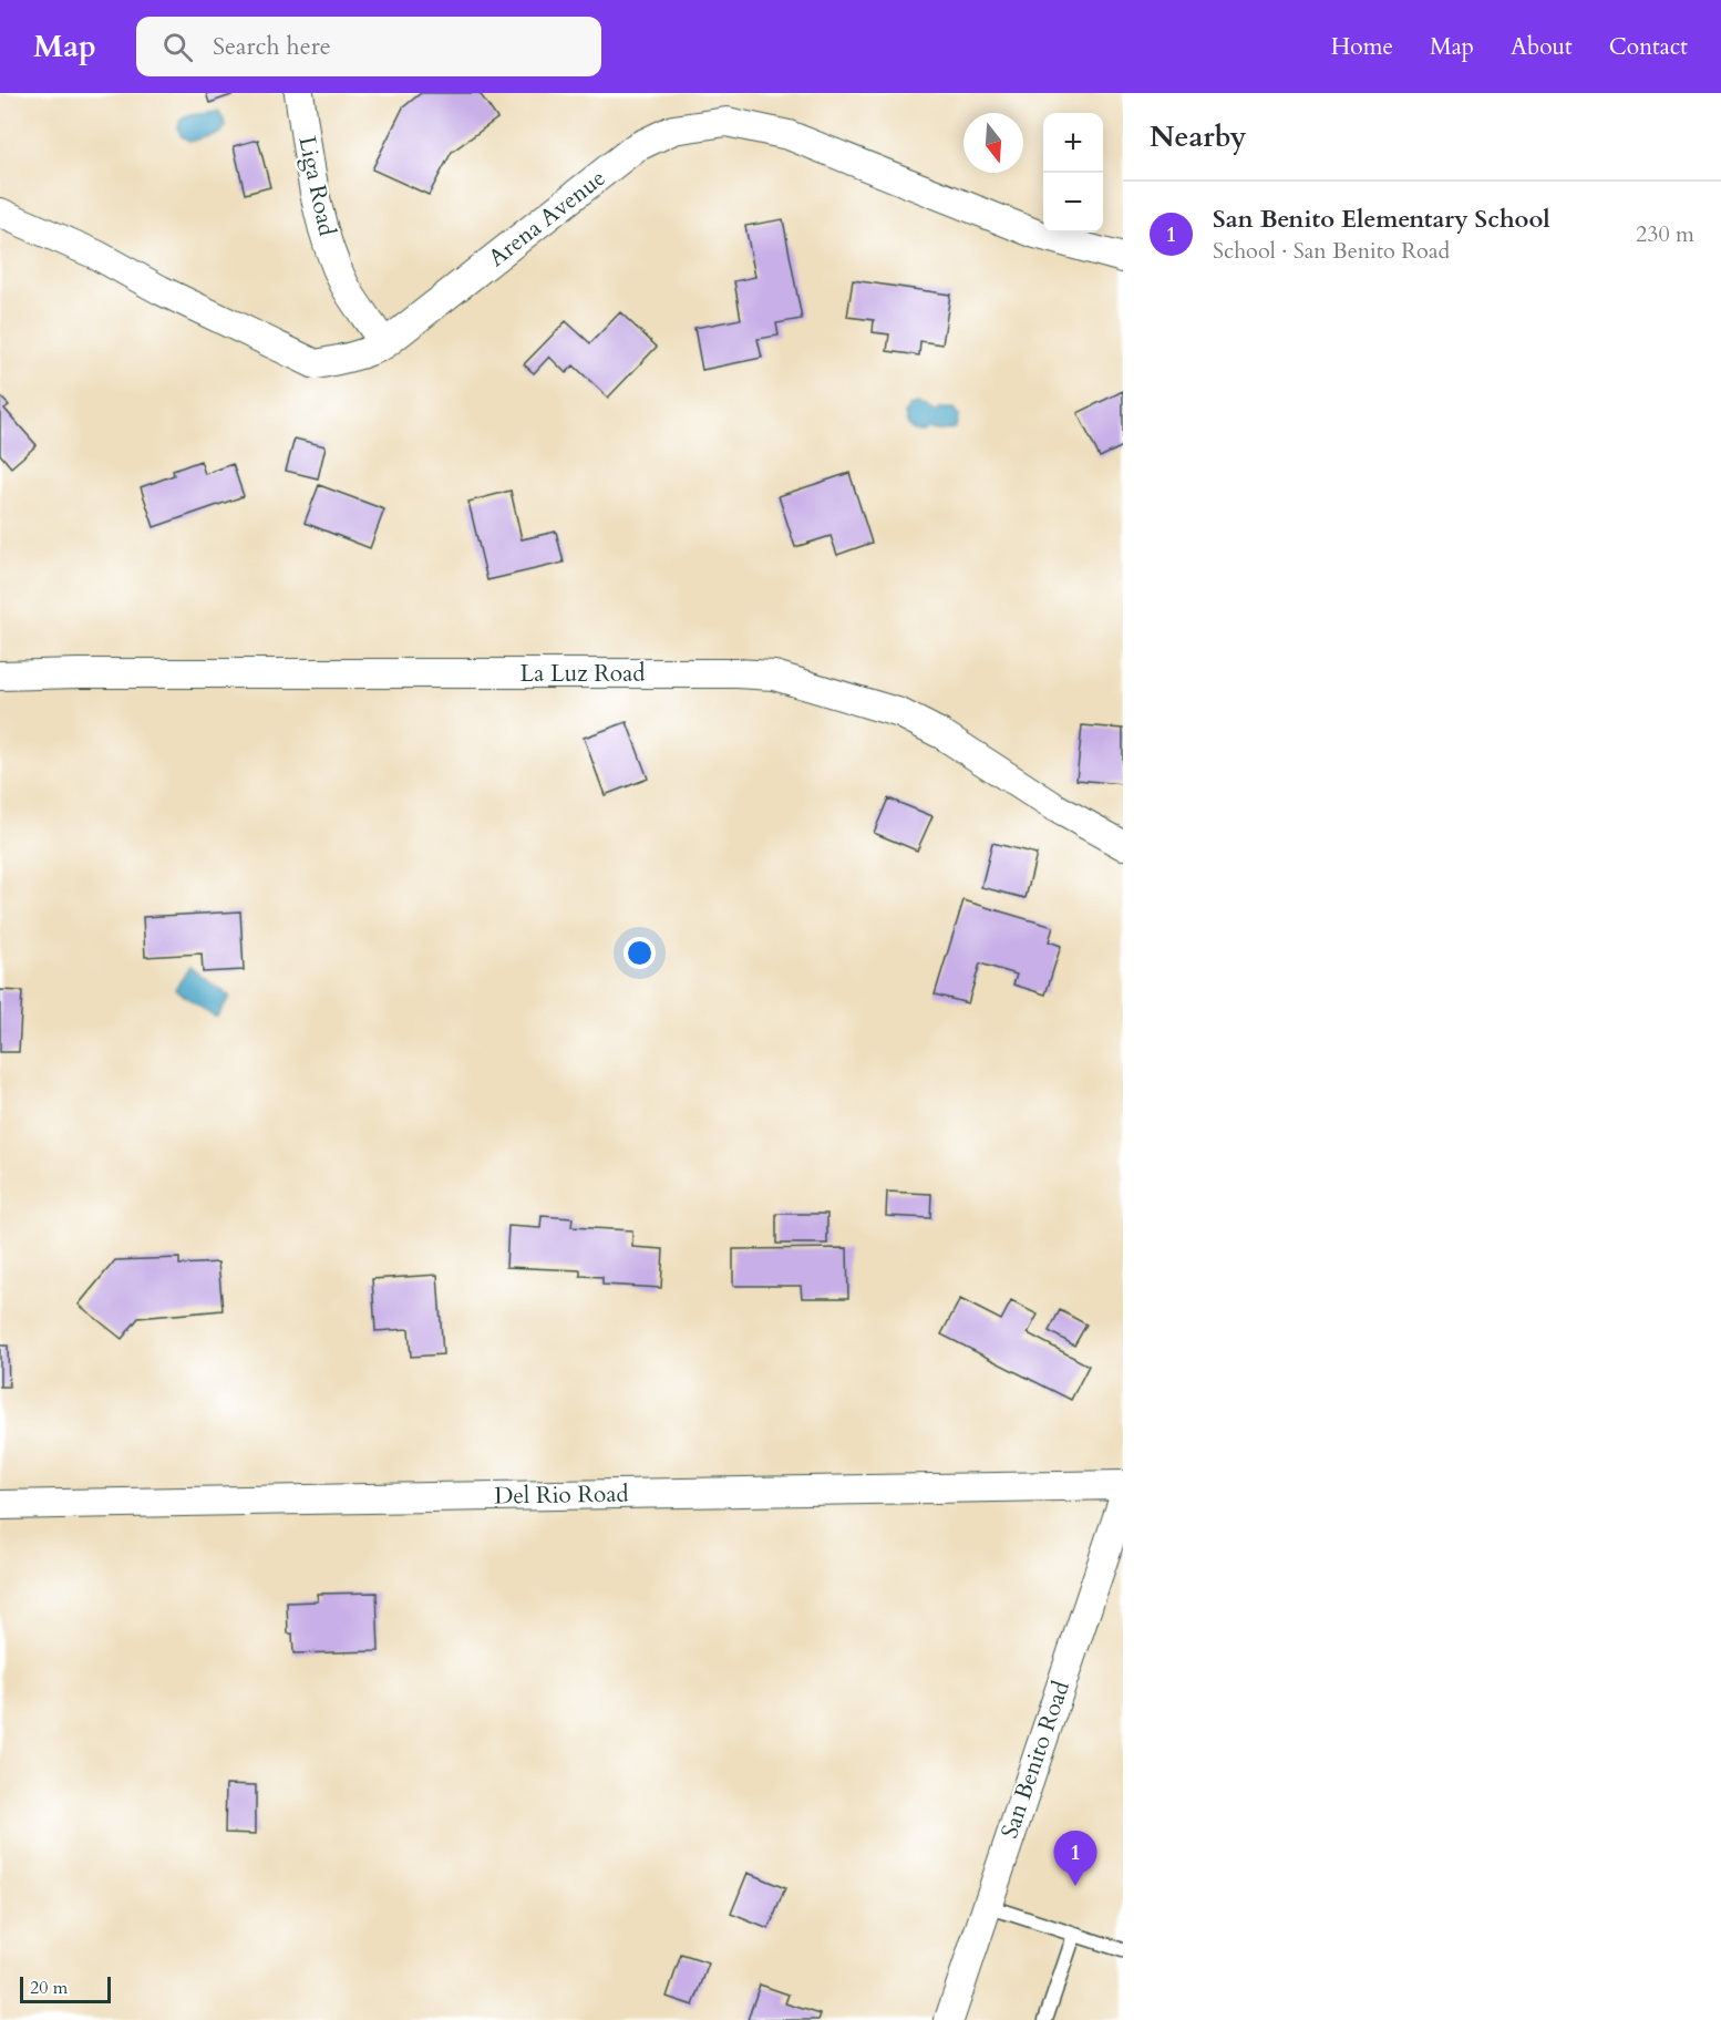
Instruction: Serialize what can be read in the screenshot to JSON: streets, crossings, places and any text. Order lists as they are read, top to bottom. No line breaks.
{"streets":{"street":["Liga Road","Arena Avenue","La Luz Road","Del Rio Road","San Benito Road"]},"crossings":[["Liga Road","Arena Avenue"]],"scale_bar":"20 m","north":"bottom","page":{"header":"Map","search":"Search here","nav":["Home","Map","About","Contact"],"heading":"Nearby","map_buttons":["+","−"],"list":[{"mark":"1","name":"San Benito Elementary School","note":"School · San Benito Road","value":"230 m"}],"pins":"1","scale":"20 m"}}
